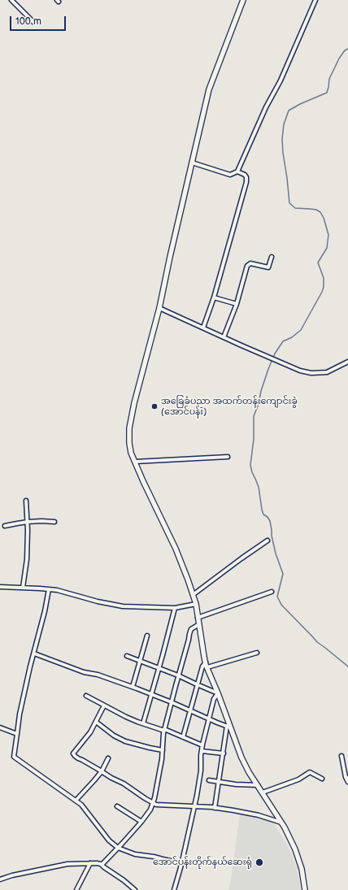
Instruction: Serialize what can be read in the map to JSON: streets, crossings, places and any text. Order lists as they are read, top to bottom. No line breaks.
{"places":["အခြေခံပညာ အထက်တန်းကျောင်းခွဲ (အောင်ပန်း)","အောင်ပန်းတိုက်နယ်ဆေးရုံ"],"scale_bar":"100 m"}
